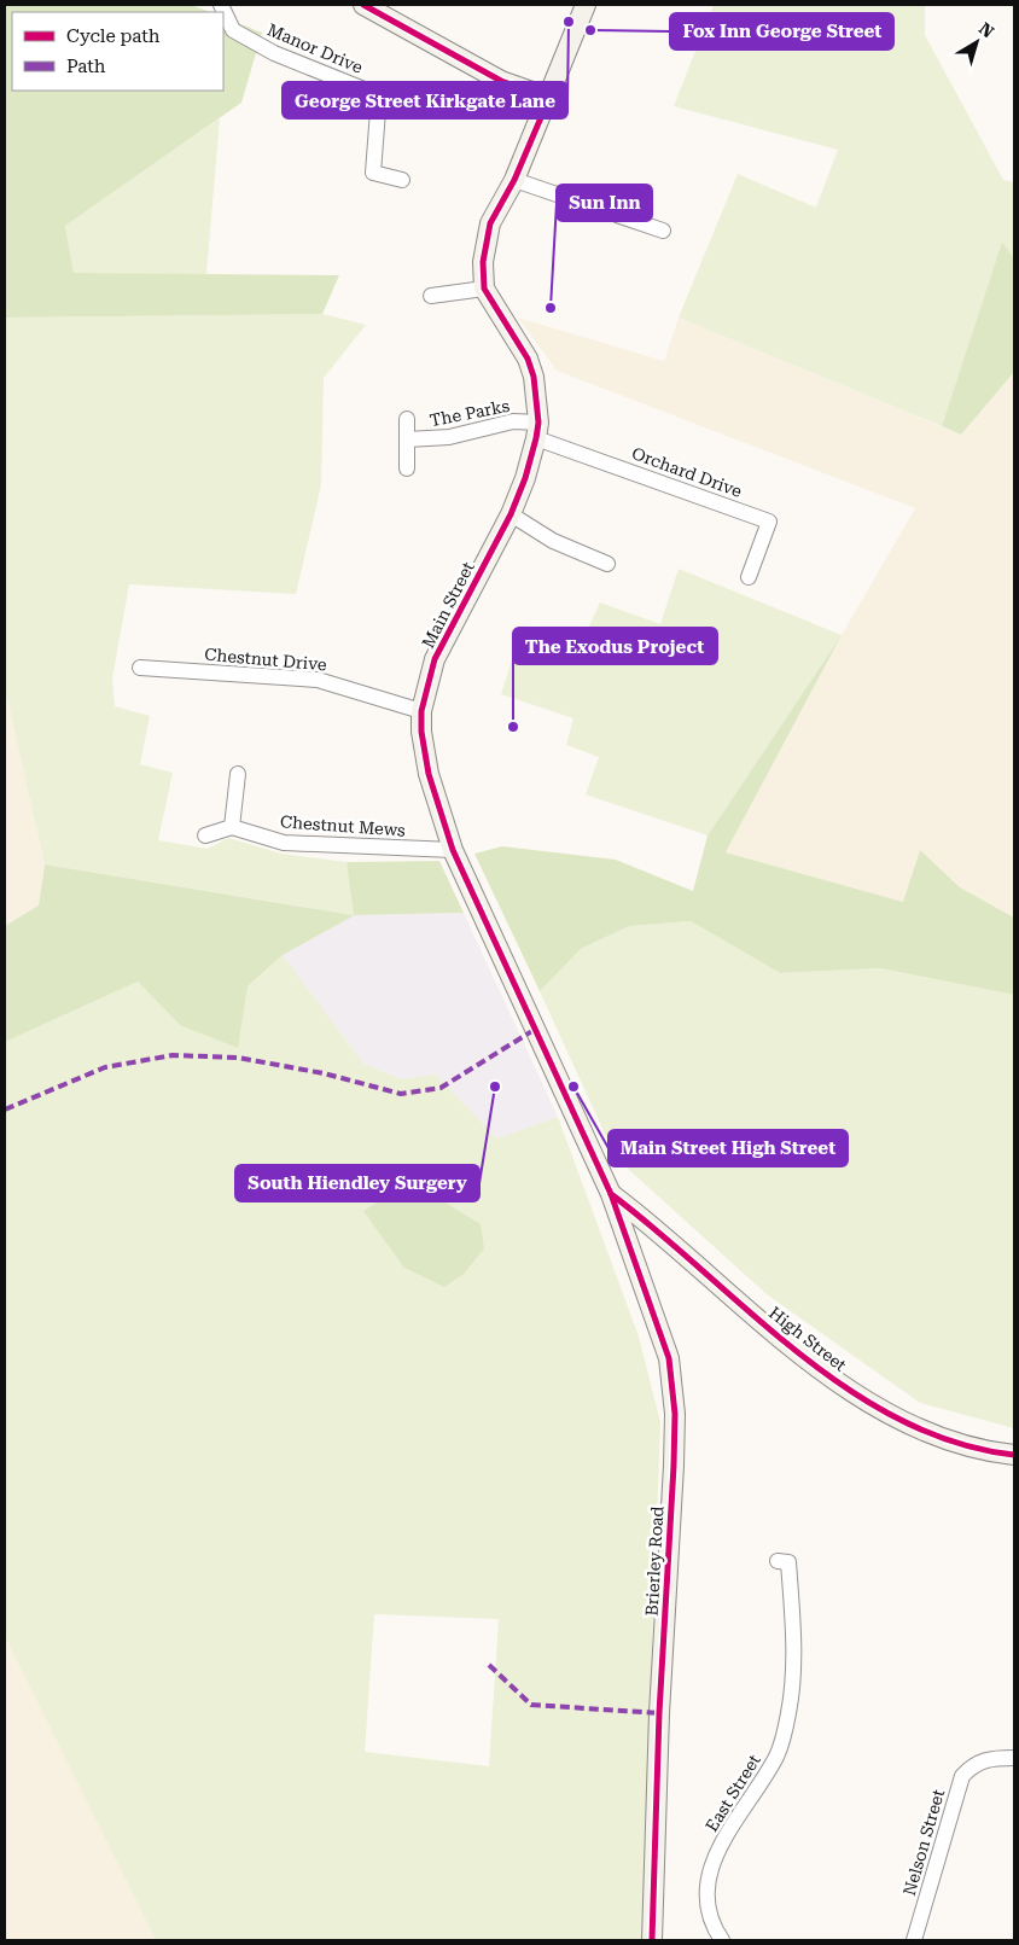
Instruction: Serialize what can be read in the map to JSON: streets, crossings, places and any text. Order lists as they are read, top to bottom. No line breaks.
{"streets":{"street":["Manor Drive","The Parks","Orchard Drive","Main Street","Chestnut Drive","Chestnut Mews","High Street","Brierley Road","East Street","Nelson Street"]},"crossings":[["The Parks","Orchard Drive"],["The Parks","Main Street"],["Orchard Drive","Main Street"],["Main Street","Chestnut Drive"],["Main Street","Chestnut Mews"],["Main Street","High Street"],["Main Street","Brierley Road"],["High Street","Brierley Road"]],"places":["George Street Kirkgate Lane","Fox Inn George Street","Sun Inn","The Exodus Project","South Hiendley Surgery","Main Street High Street"],"legend":["Cycle path","Path"],"north":"top right"}
